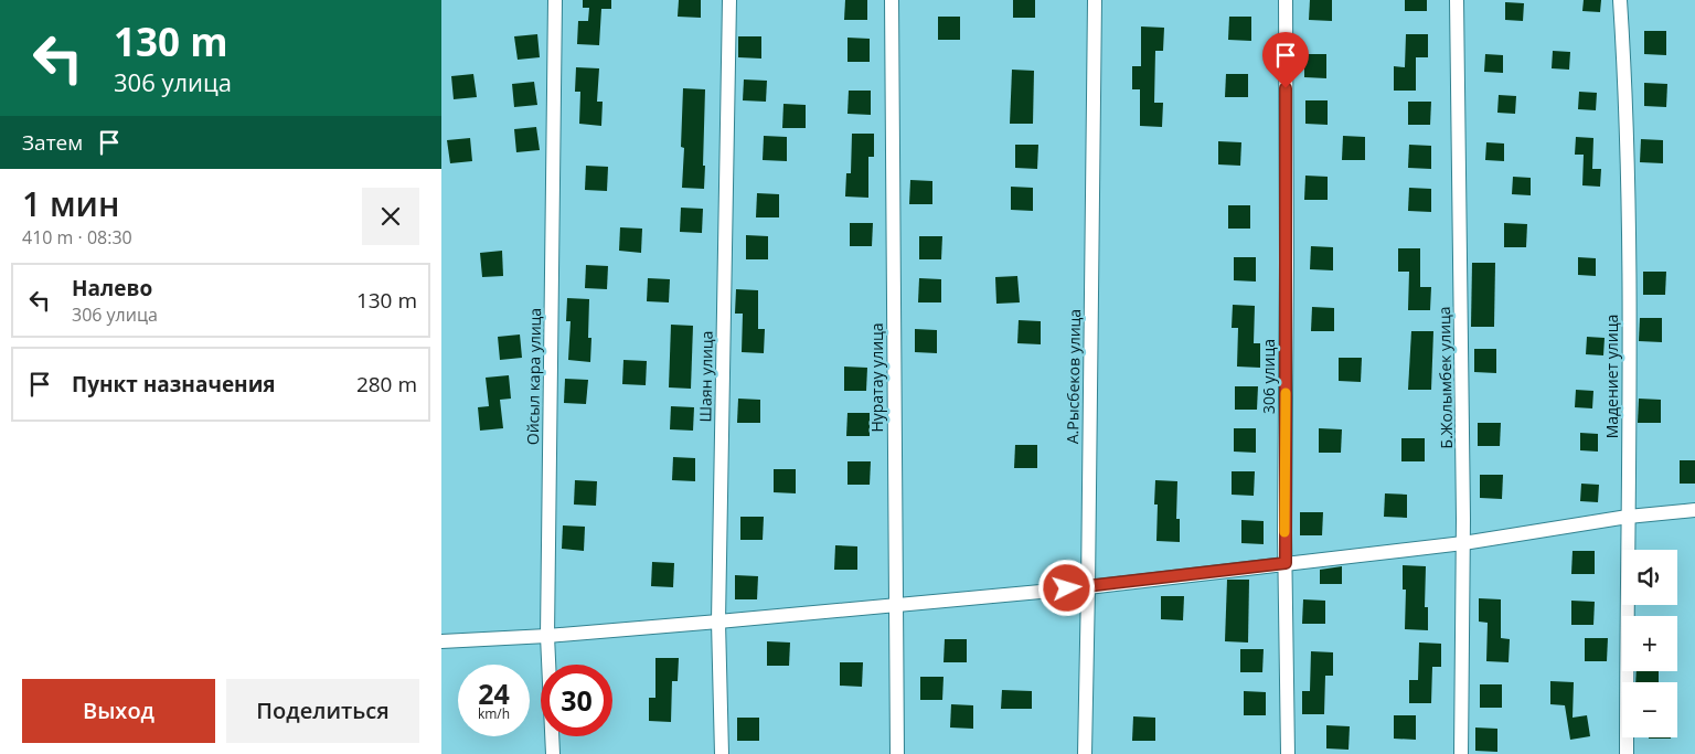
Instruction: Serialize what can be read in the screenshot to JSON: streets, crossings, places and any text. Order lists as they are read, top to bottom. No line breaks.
{"streets":{"street":["Ойсыл кара улица","Шаян улица","А.Рысбеков улица","306 улица","Мадениет улица","Нуратау улица","Б.Жолымбек улица"]},"page":{"turn":["130 m","306 улица"],"then":"Затем","heading":["1 мин","410 m · 08:30"],"list":[{"name":"Налево","note":"306 улица","value":"130 m"},{"name":"Пункт назначения","value":"280 m"}],"map_buttons":["+","−"],"speed":"24 km/h","limit":"30","buttons":["Выход","Поделиться"]}}
